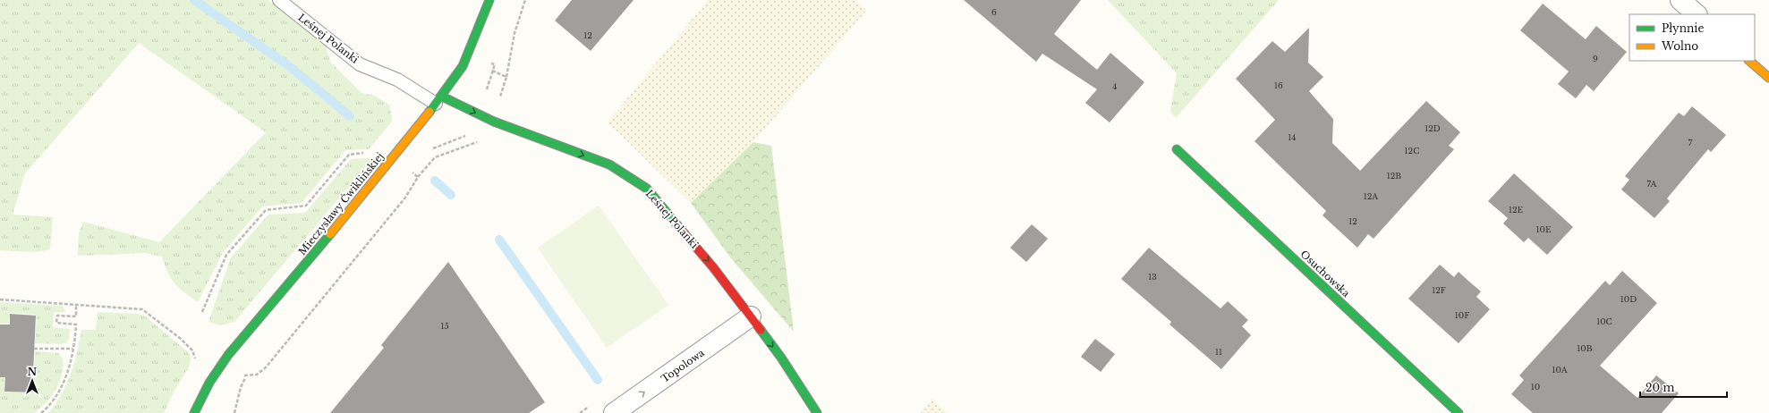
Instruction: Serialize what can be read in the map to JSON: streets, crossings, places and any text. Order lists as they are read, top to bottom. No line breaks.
{"streets":{"street":["Leśnej Polanki","Mieczysławy Ćwiklińskiej","Osuchowska","Topolowa"]},"crossings":[["Leśnej Polanki","Mieczysławy Ćwiklińskiej"],["Leśnej Polanki","Topolowa"]],"one_way":["Leśnej Polanki","Topolowa"],"house_numbers":["6","12","9","16","4","12D","14","7","12C","12B","7A","12A","12E","12","10E","13","12F","10D","10F","10C","15","10B","11","10A","10"],"legend":["Płynnie","Wolno"],"scale_bar":"20 m","north":"top"}
